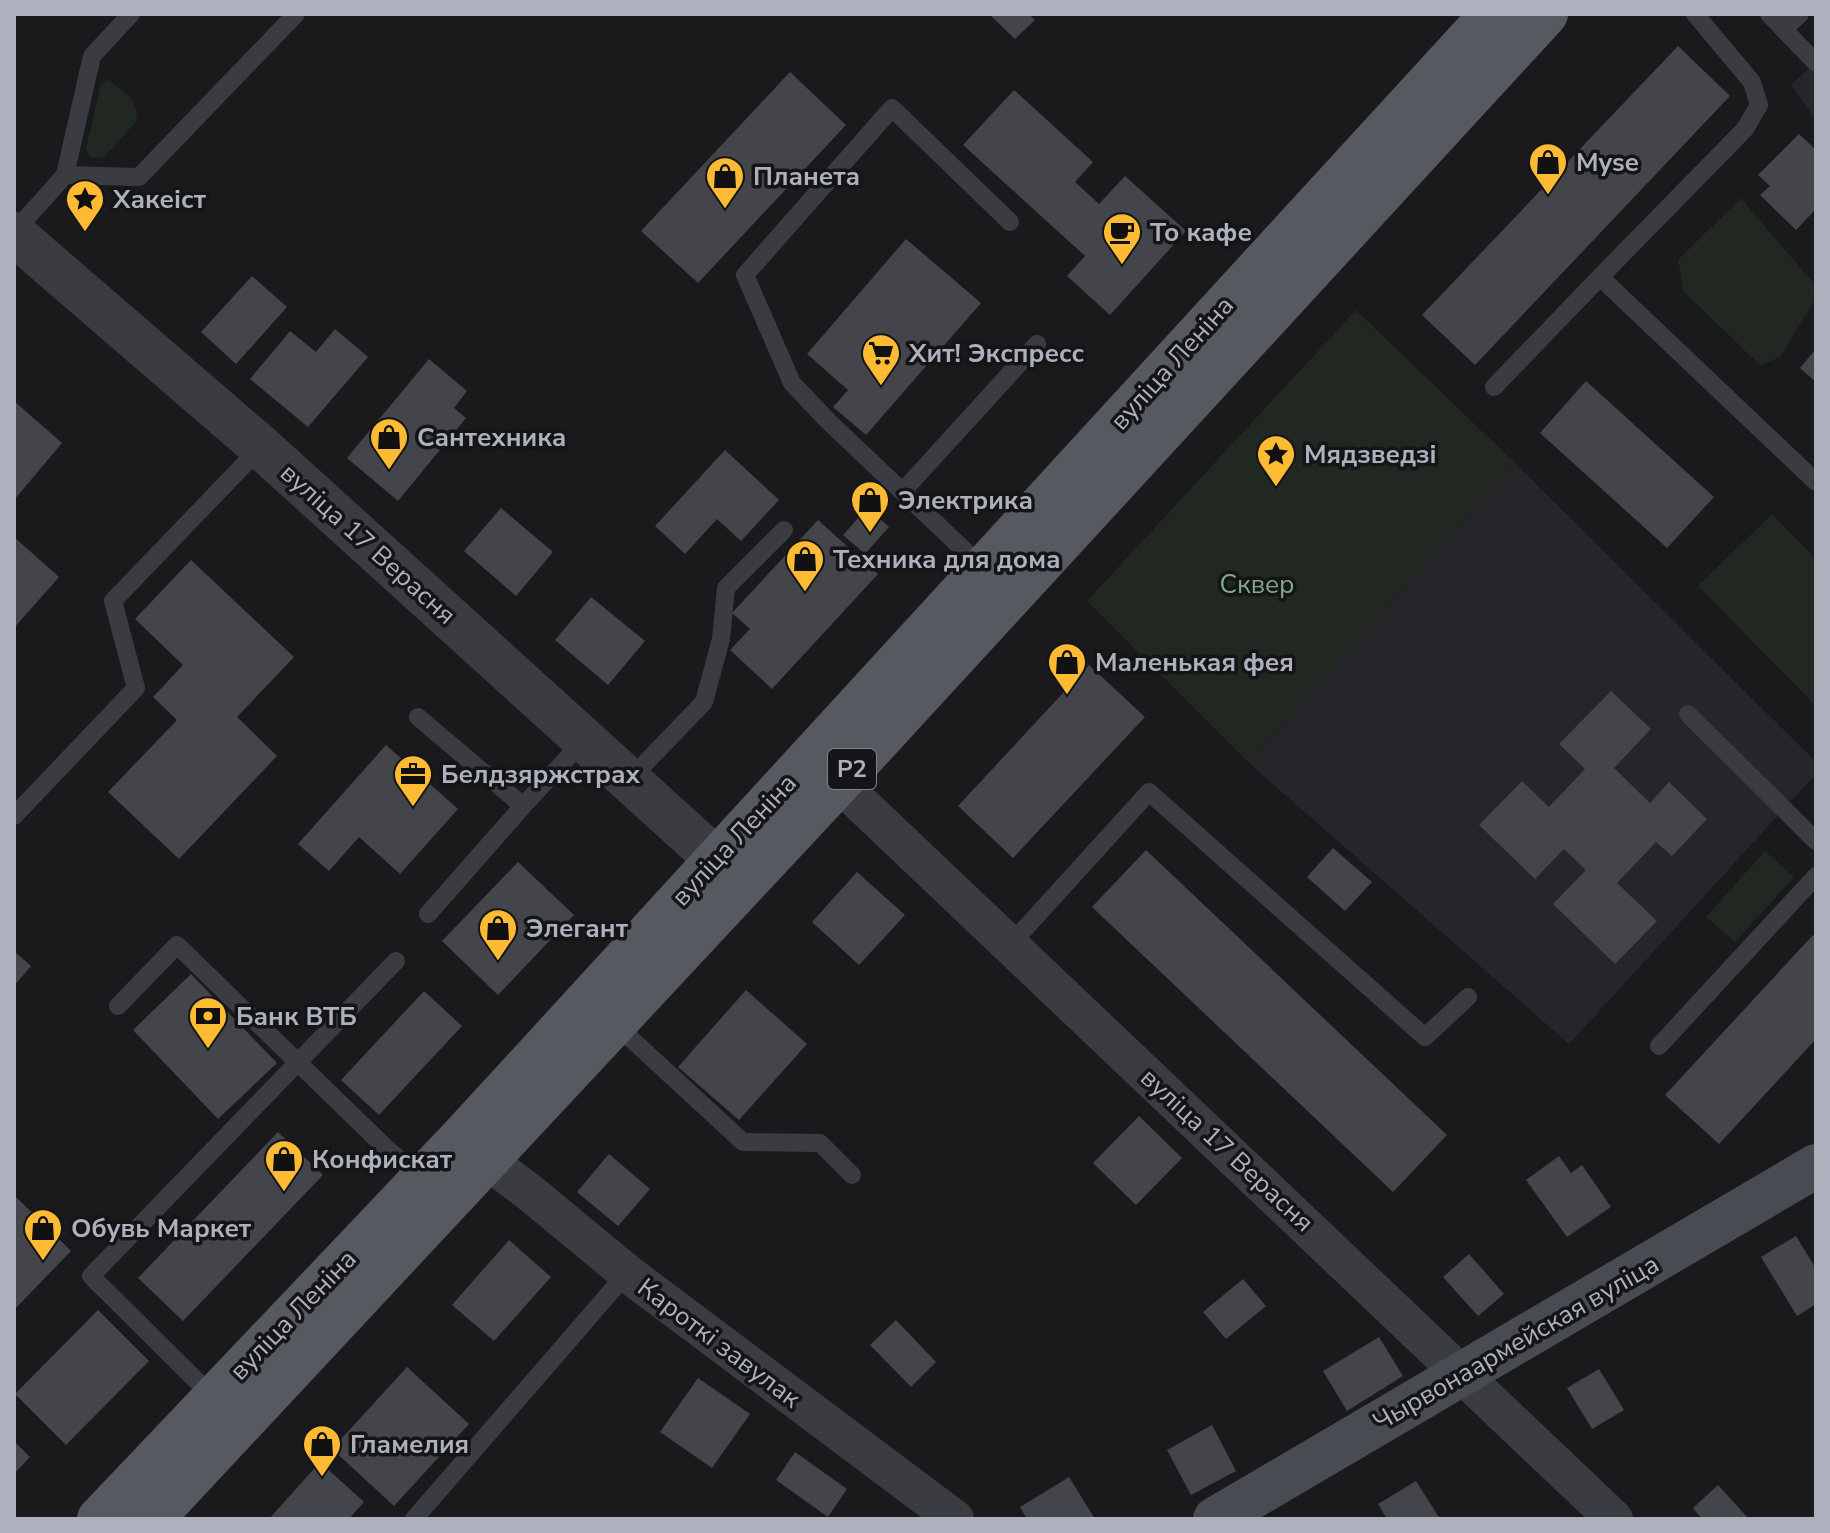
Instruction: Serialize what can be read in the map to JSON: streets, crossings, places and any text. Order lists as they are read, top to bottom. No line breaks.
{"streets":{"main road":["вуліца Леніна","Р2","Чырвонаармейская вуліца"],"street":["вуліца 17 Верасня","Кароткі завулак"]},"crossings":[["вуліца Леніна","вуліца 17 Верасня"],["вуліца Леніна","Кароткі завулак"],["вуліца 17 Верасня","Чырвонаармейская вуліца"]],"parks":["Сквер"],"places":{"shop":["Myse","Планета","Сантехника","Электрика","Техника для дома","Маленькая фея","Элегант","Конфискат","Обувь Маркет","Гламелия"],"place":["Хакеіст","Мядзведзі"],"cafe":["То кафе"],"supermarket":["Хит! Экспресс"],"office":["Белдзяржстрах"],"bank":["Банк ВТБ"]}}
